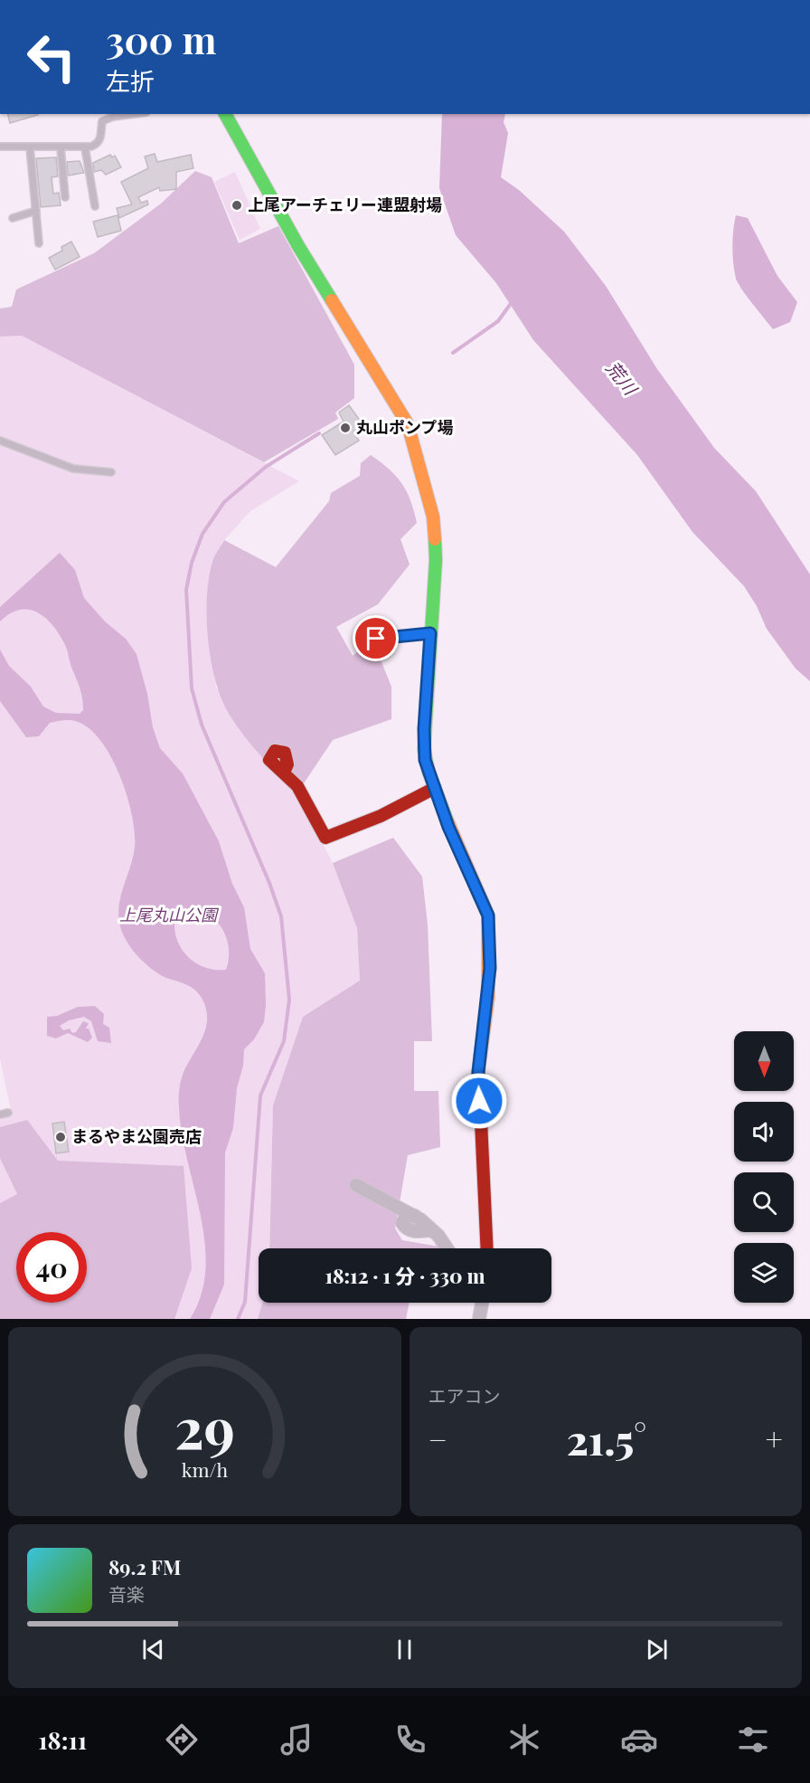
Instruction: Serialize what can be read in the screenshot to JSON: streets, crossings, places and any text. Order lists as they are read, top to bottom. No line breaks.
{"water":["荒川"],"parks":["上尾丸山公園"],"places":["上尾アーチェリー連盟射場","丸山ポンプ場","まるやま公園売店"],"north":"bottom","page":{"turn":["300 m","左折"],"limit":"40","trip":"18:12 · 1 分 · 330 m","tile":"エアコン","heat":["−","21.5°","+"],"song":["89.2 FM","音楽"],"tabs":"18:11","gauge":["29","km/h"]}}
